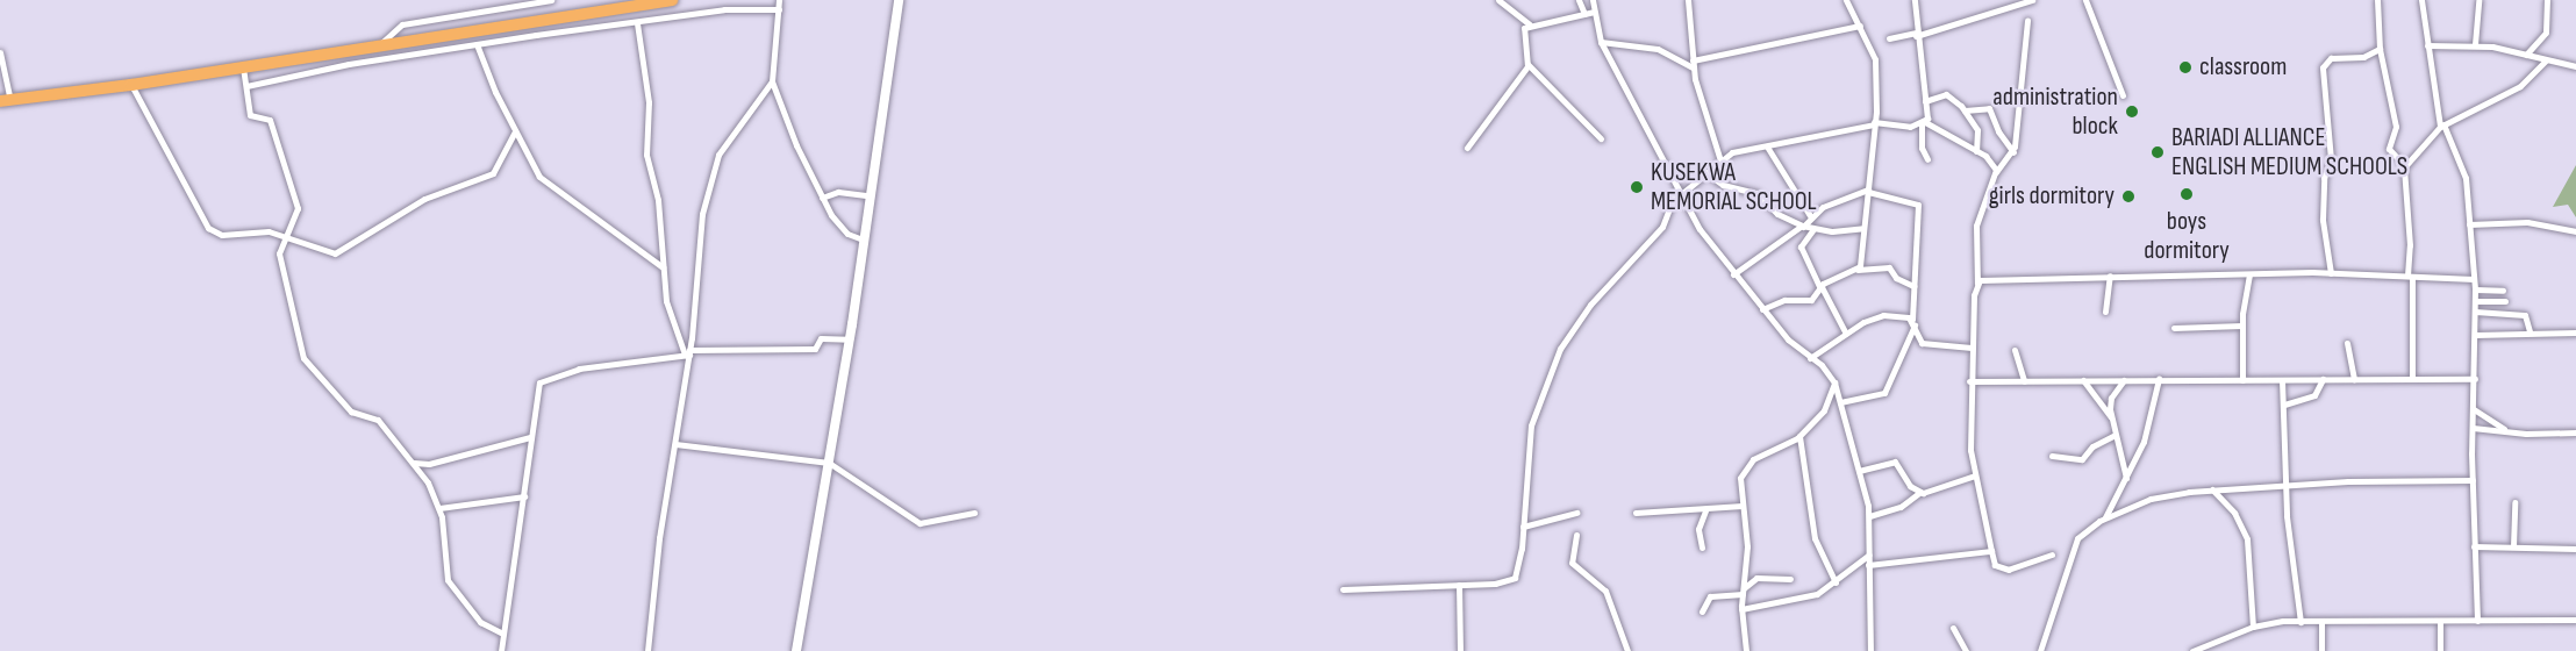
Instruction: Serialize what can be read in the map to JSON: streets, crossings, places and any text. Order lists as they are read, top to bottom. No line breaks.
{"places":["classroom","administration block","BARIADI ALLIANCE ENGLISH MEDIUM SCHOOLS","KUSEKWA MEMORIAL SCHOOL","boys dormitory","girls dormitory"]}
